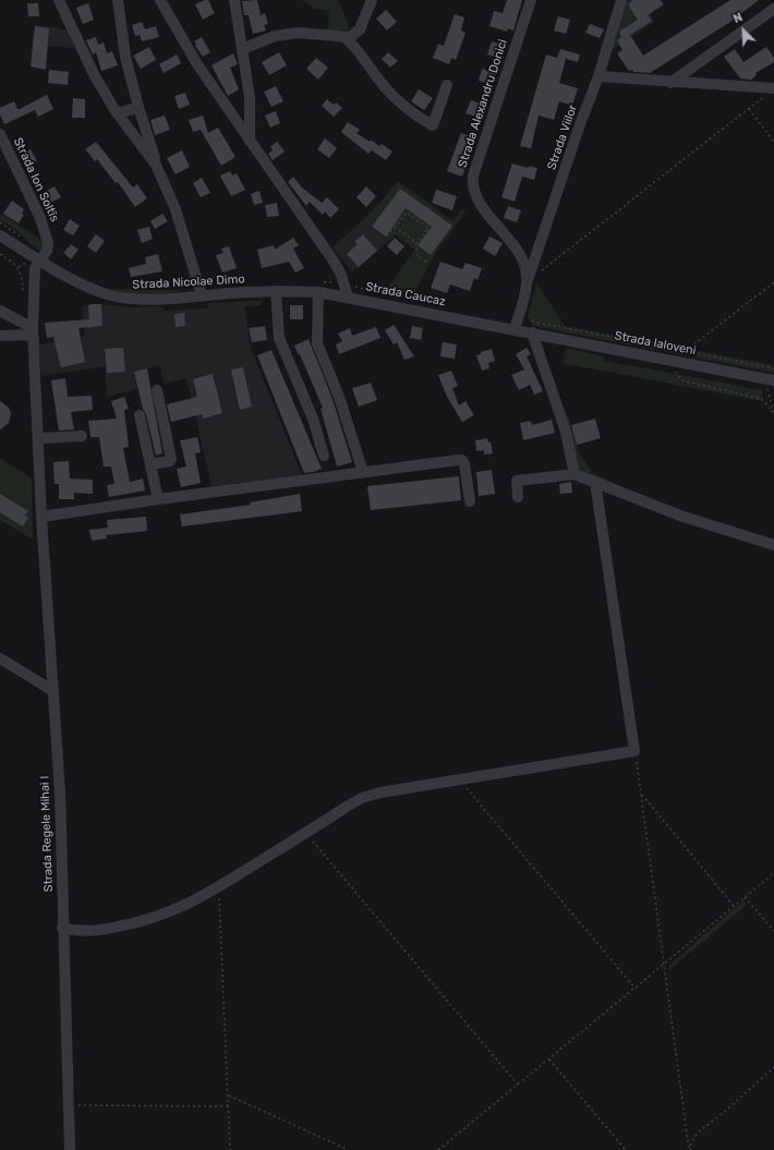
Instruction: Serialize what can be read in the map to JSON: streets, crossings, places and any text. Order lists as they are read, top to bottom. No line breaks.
{"streets":{"street":["Strada Alexandru Donici","Strada Viilor","Strada Ion Soltîs","Strada Nicolae Dimo","Strada Caucaz","Strada Ialoveni","Strada Regele Mihai I"]},"crossings":[["Strada Alexandru Donici","Strada Viilor"],["Strada Alexandru Donici","Strada Caucaz"],["Strada Ion Soltîs","Strada Nicolae Dimo"],["Strada Nicolae Dimo","Strada Caucaz"],["Strada Caucaz","Strada Ialoveni"]],"north":"top left"}
